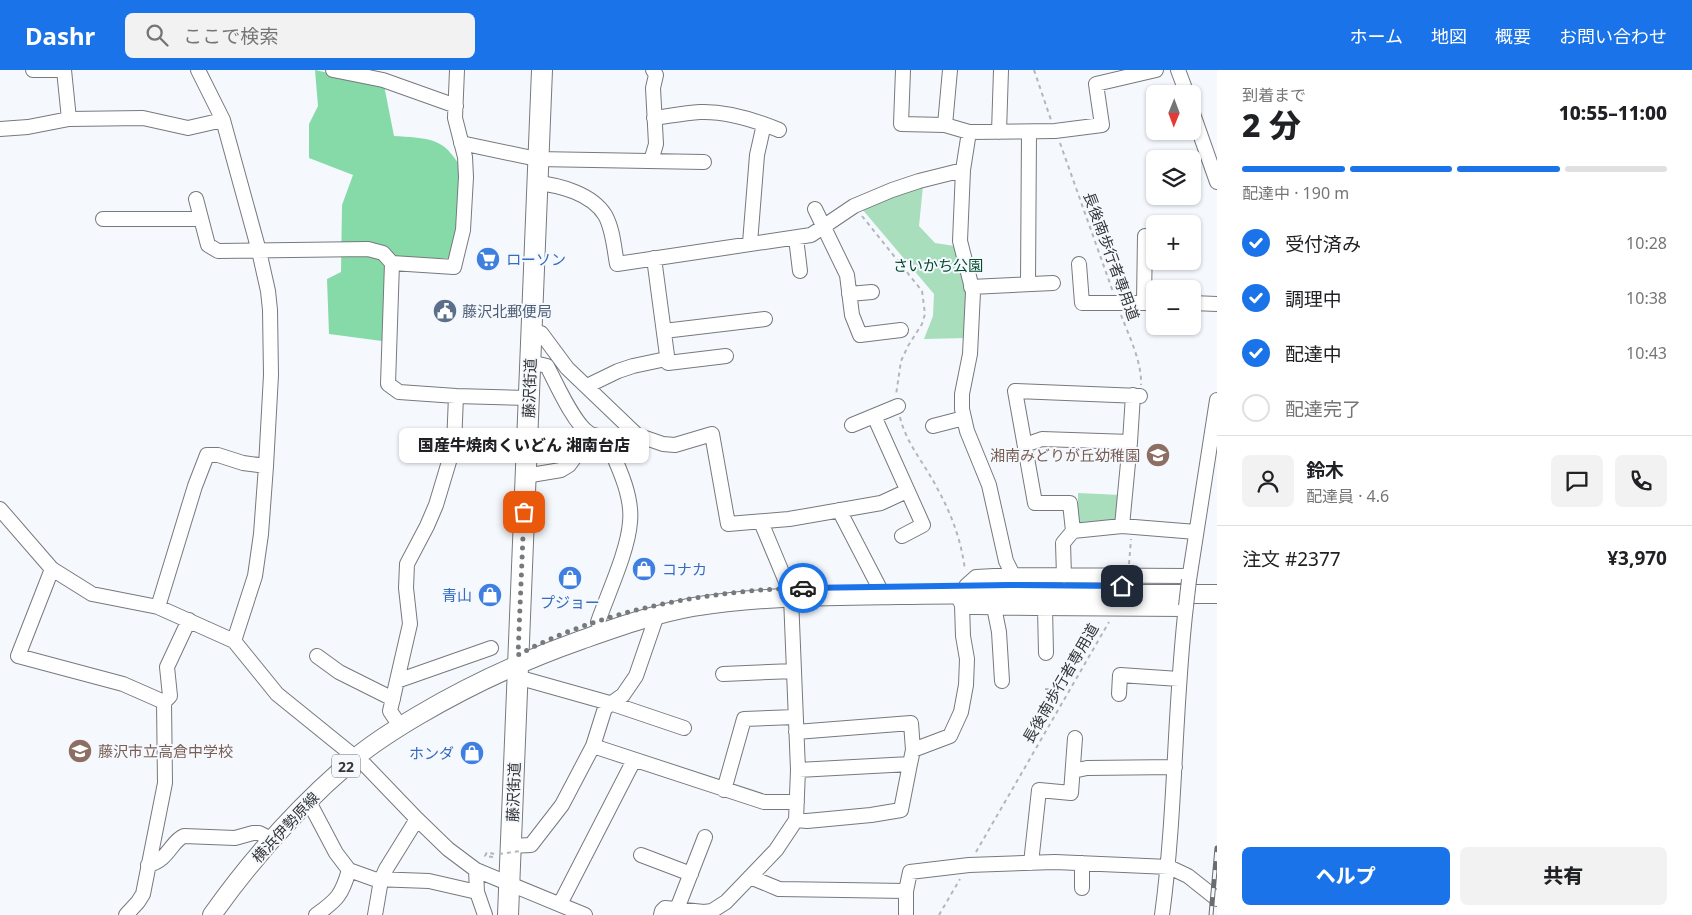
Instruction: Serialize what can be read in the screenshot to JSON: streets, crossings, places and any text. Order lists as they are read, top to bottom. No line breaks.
{"streets":{"highway":["藤沢街道"],"main road":["22","横浜伊勢原線"],"path":["長後南歩行者専用道"]},"crossings":[["藤沢街道","横浜伊勢原線"]],"parks":["さいかち公園"],"places":{"supermarket":["ローソン"],"public building":["藤沢北郵便局"],"school or university":["湘南みどりが丘幼稚園","藤沢市立高倉中学校"],"other":["国産牛焼肉くいどん 湘南台店"],"shop":["コナカ","プジョー","青山","ホンダ"]},"north":"bottom","page":{"header":"Dashr","search":"ここで検索","nav":["ホーム","地図","概要","お問い合わせ"],"heading":["2 分","到着まで","10:55–11:00"],"panel":["鈴木","配達員 · 4.6","注文 #2377","¥3,970"],"map_buttons":["+","−"],"bar":"配達中 · 190 m","list":[["受付済み","10:28"],["調理中","10:38"],["配達中","10:43"],"配達完了"],"bubble":"国産牛焼肉くいどん 湘南台店","buttons":["ヘルプ","共有"]}}
